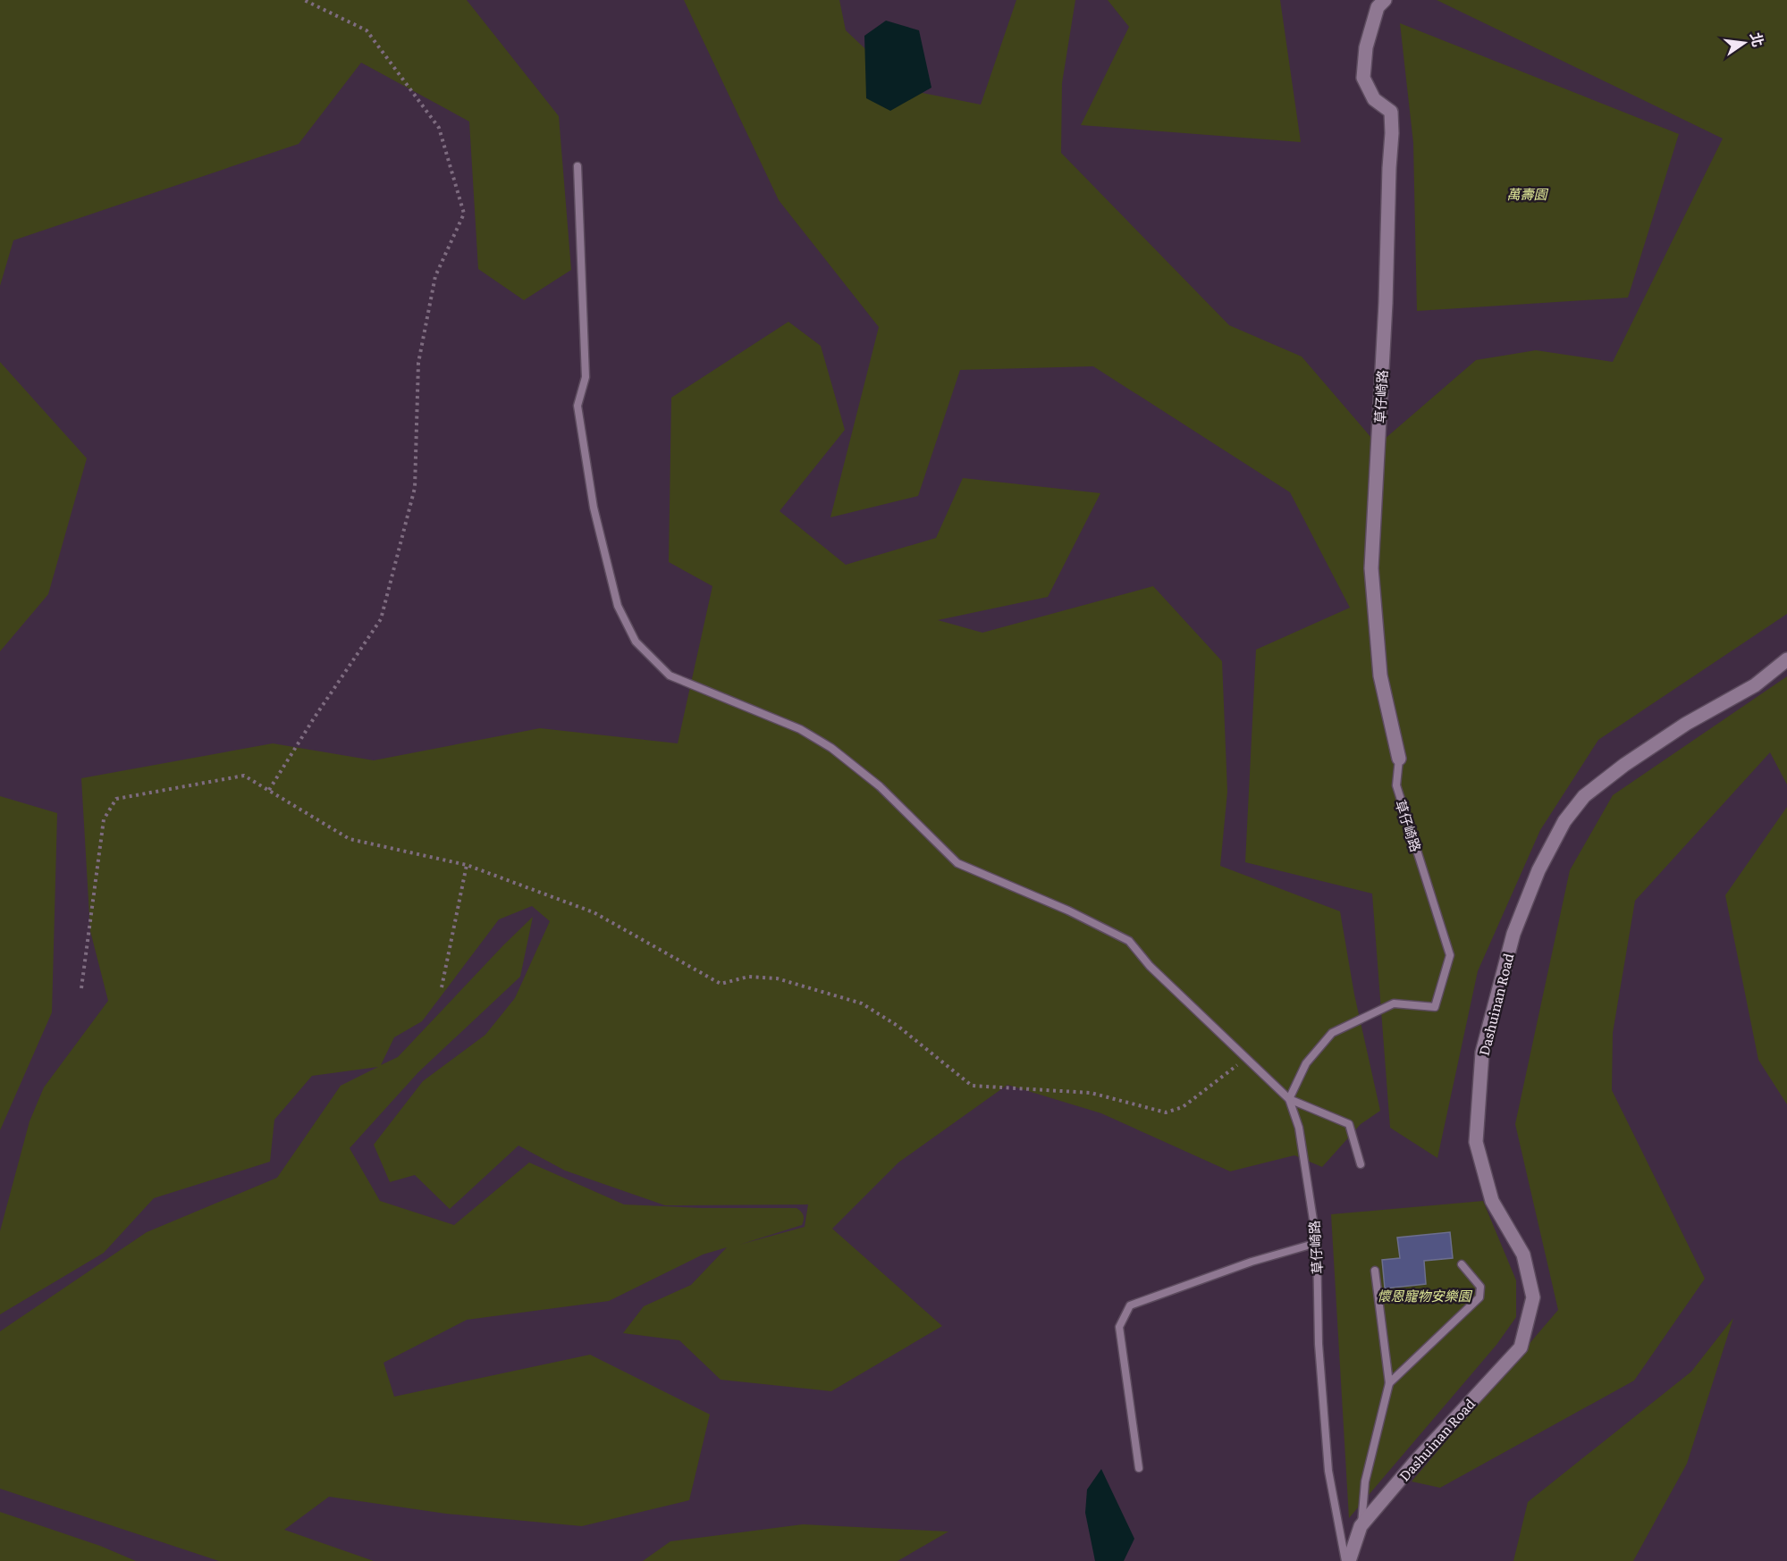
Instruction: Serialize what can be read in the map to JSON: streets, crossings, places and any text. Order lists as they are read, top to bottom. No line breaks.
{"streets":{"street":["草仔崎路","Dashuinan Road"]},"crossings":[["草仔崎路","Dashuinan Road"]],"parks":["萬壽園","懷恩寵物安樂園"],"north":"right"}
